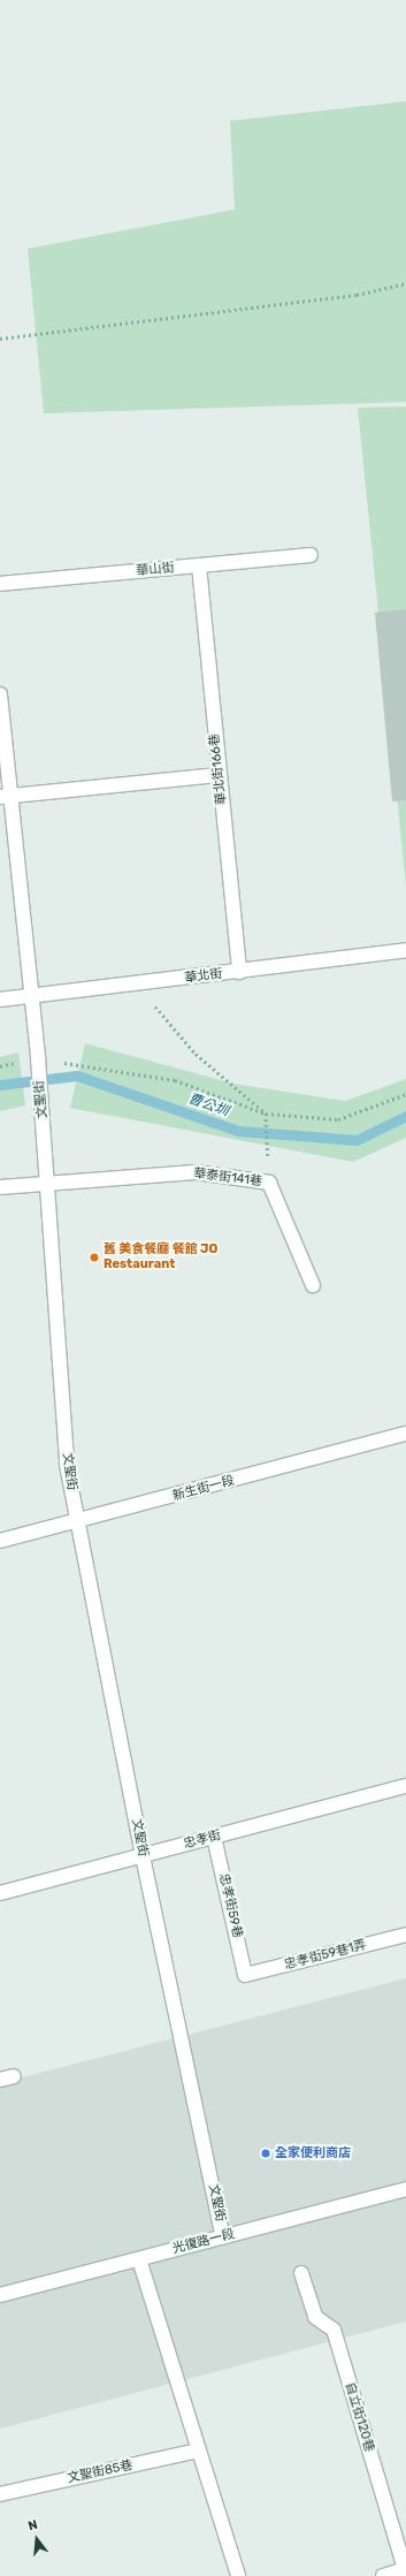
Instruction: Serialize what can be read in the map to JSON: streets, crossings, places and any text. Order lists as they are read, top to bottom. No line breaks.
{"streets":{"street":["華山街","華北街166巷","華北街","文聖街","華泰街141巷","新生街一段","忠孝街","忠孝街59巷","忠孝街59巷1弄","光復路一段","自立街120巷","文聖街85巷"]},"crossings":[["華山街","華北街166巷"],["華北街166巷","華北街"],["華北街","文聖街"],["文聖街","華泰街141巷"],["文聖街","新生街一段"],["文聖街","忠孝街"],["文聖街","光復路一段"],["忠孝街","忠孝街59巷"],["忠孝街59巷","忠孝街59巷1弄"]],"water":["曹公圳"],"places":["舊 美食餐廳 餐館 JO Restaurant","全家便利商店"],"north":"top"}
